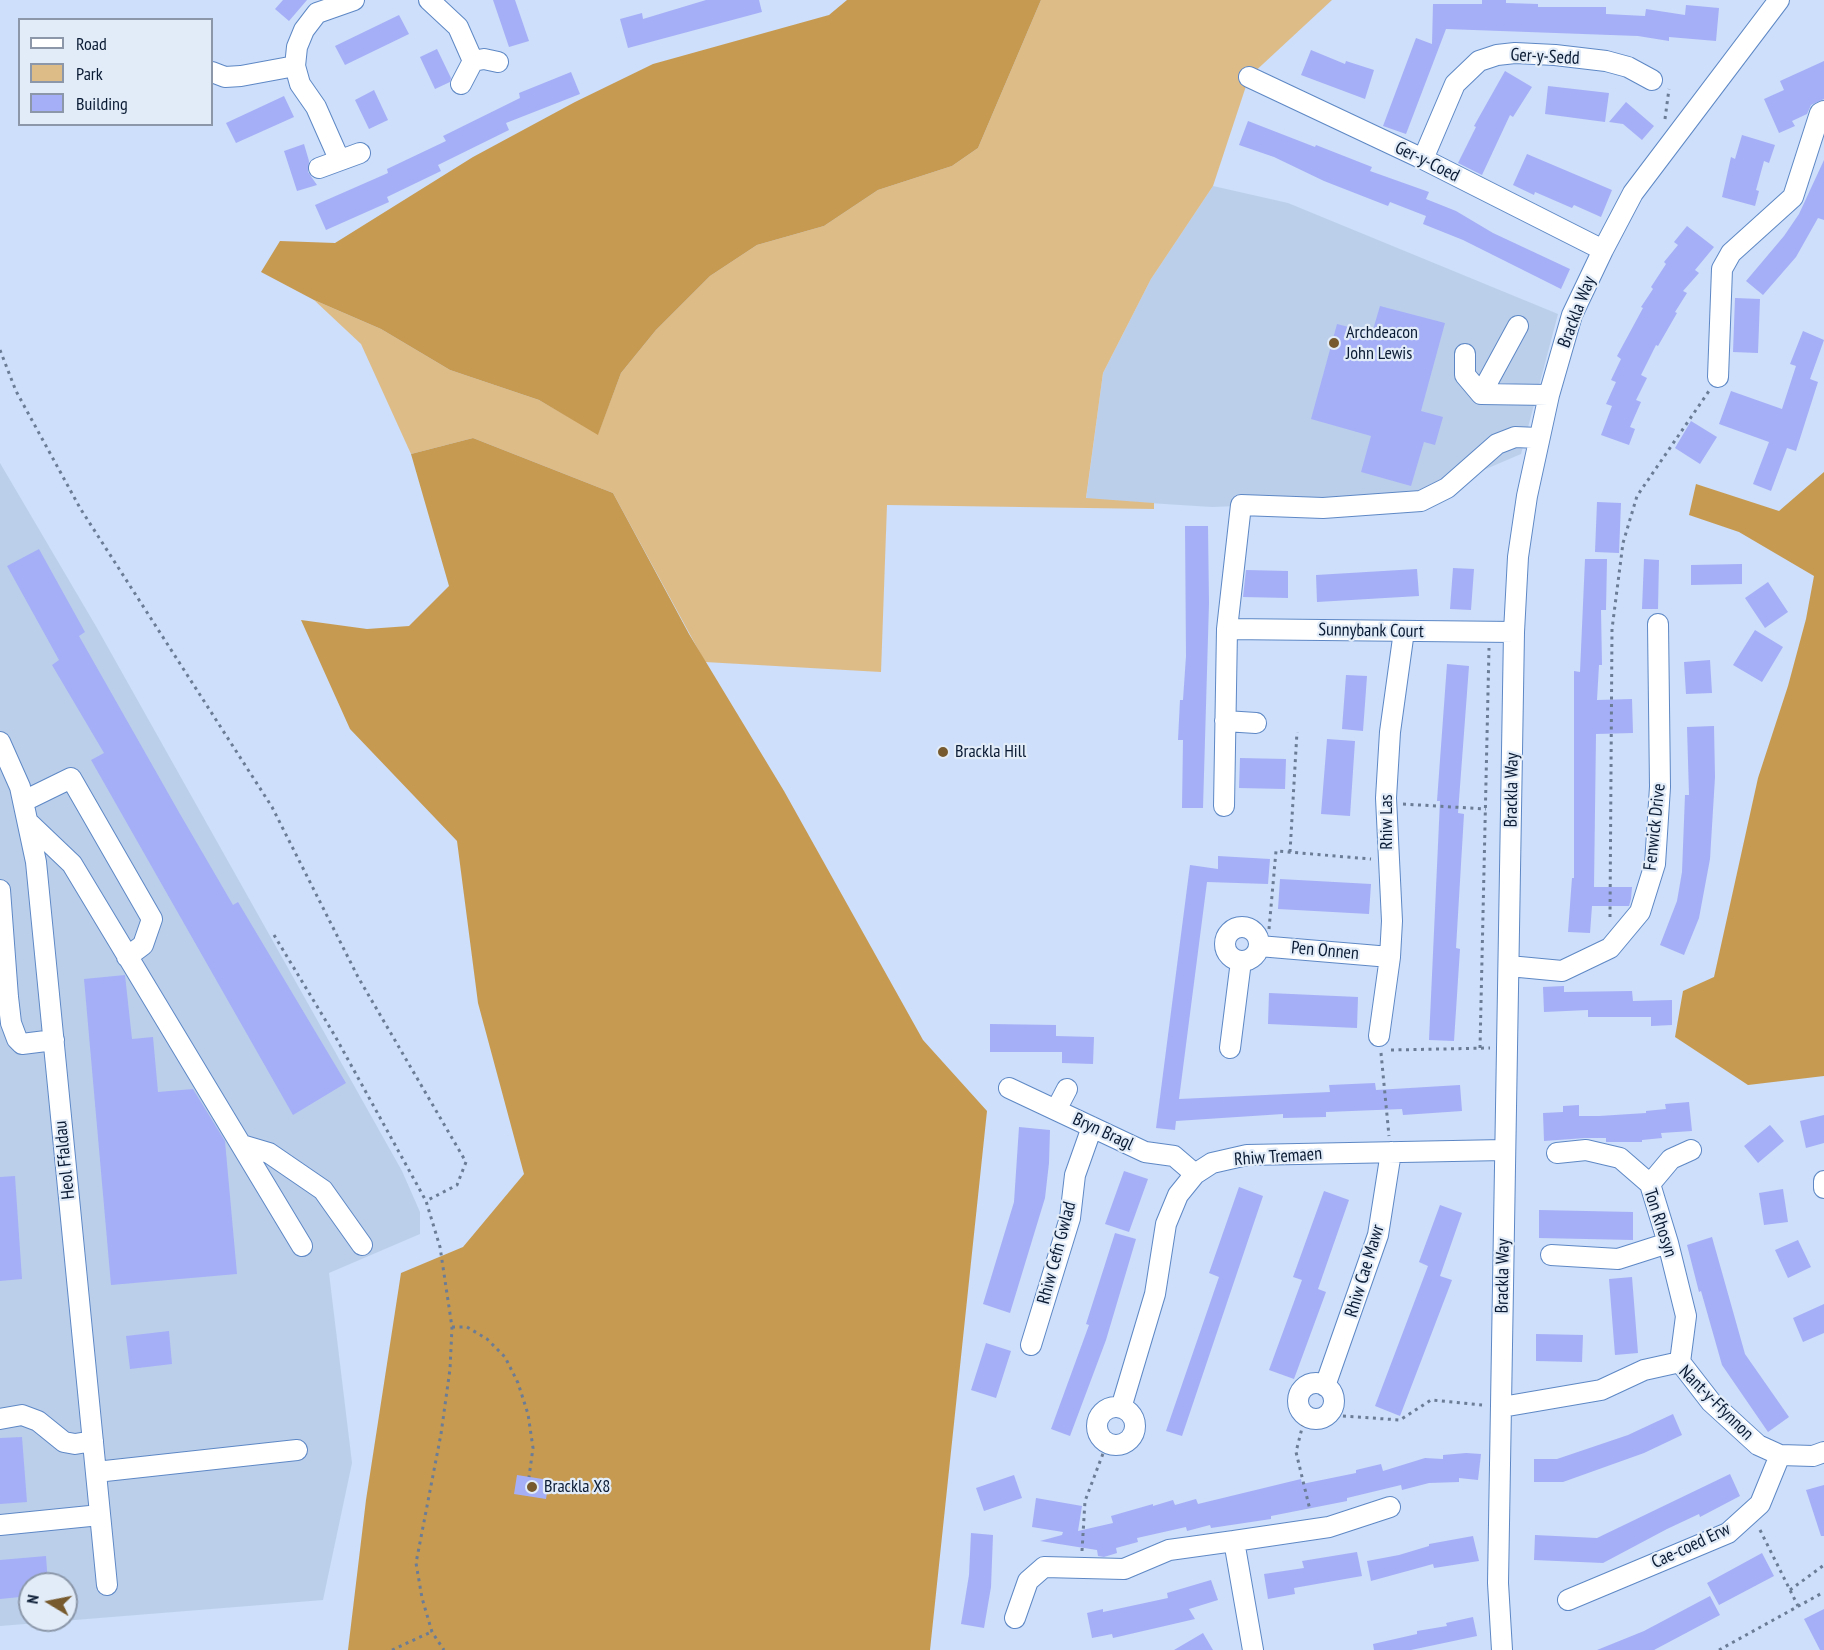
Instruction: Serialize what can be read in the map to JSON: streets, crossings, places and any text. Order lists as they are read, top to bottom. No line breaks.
{"streets":{"street":["Ger-y-Sedd","Ger-y-Coed","Brackla Way","Sunnybank Court","Rhiw Las","Fenwick Drive","Pen Onnen","Bryn Bragl","Rhiw Tremaen","Heol Ffaldau","Ton Rhosyn","Rhiw Cefn Gwlad","Rhiw Cae Mawr","Nant-y-Ffynnon","Cae-coed Erw"]},"crossings":[["Ger-y-Sedd","Ger-y-Coed"],["Ger-y-Coed","Brackla Way"],["Brackla Way","Sunnybank Court"],["Brackla Way","Fenwick Drive"],["Brackla Way","Rhiw Tremaen"],["Brackla Way","Nant-y-Ffynnon"],["Sunnybank Court","Rhiw Las"],["Rhiw Las","Pen Onnen"],["Bryn Bragl","Rhiw Tremaen"],["Bryn Bragl","Rhiw Cefn Gwlad"],["Rhiw Tremaen","Rhiw Cae Mawr"],["Ton Rhosyn","Nant-y-Ffynnon"],["Nant-y-Ffynnon","Cae-coed Erw"]],"places":["Archdeacon John Lewis","Brackla Hill","Brackla X8"],"legend":["Road","Park","Building"],"north":"left"}
